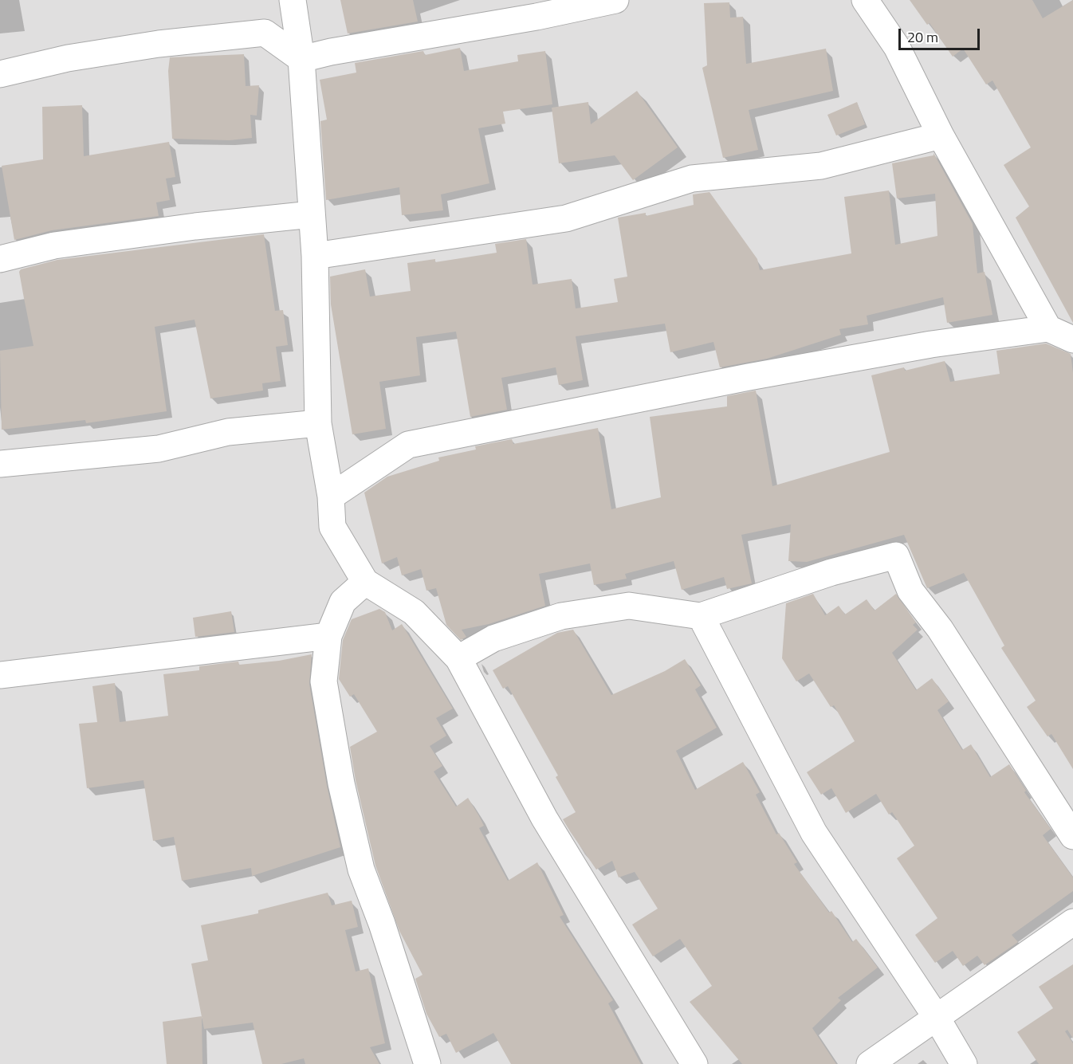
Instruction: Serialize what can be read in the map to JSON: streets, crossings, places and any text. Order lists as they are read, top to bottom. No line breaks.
{"scale_bar":"20 m"}
